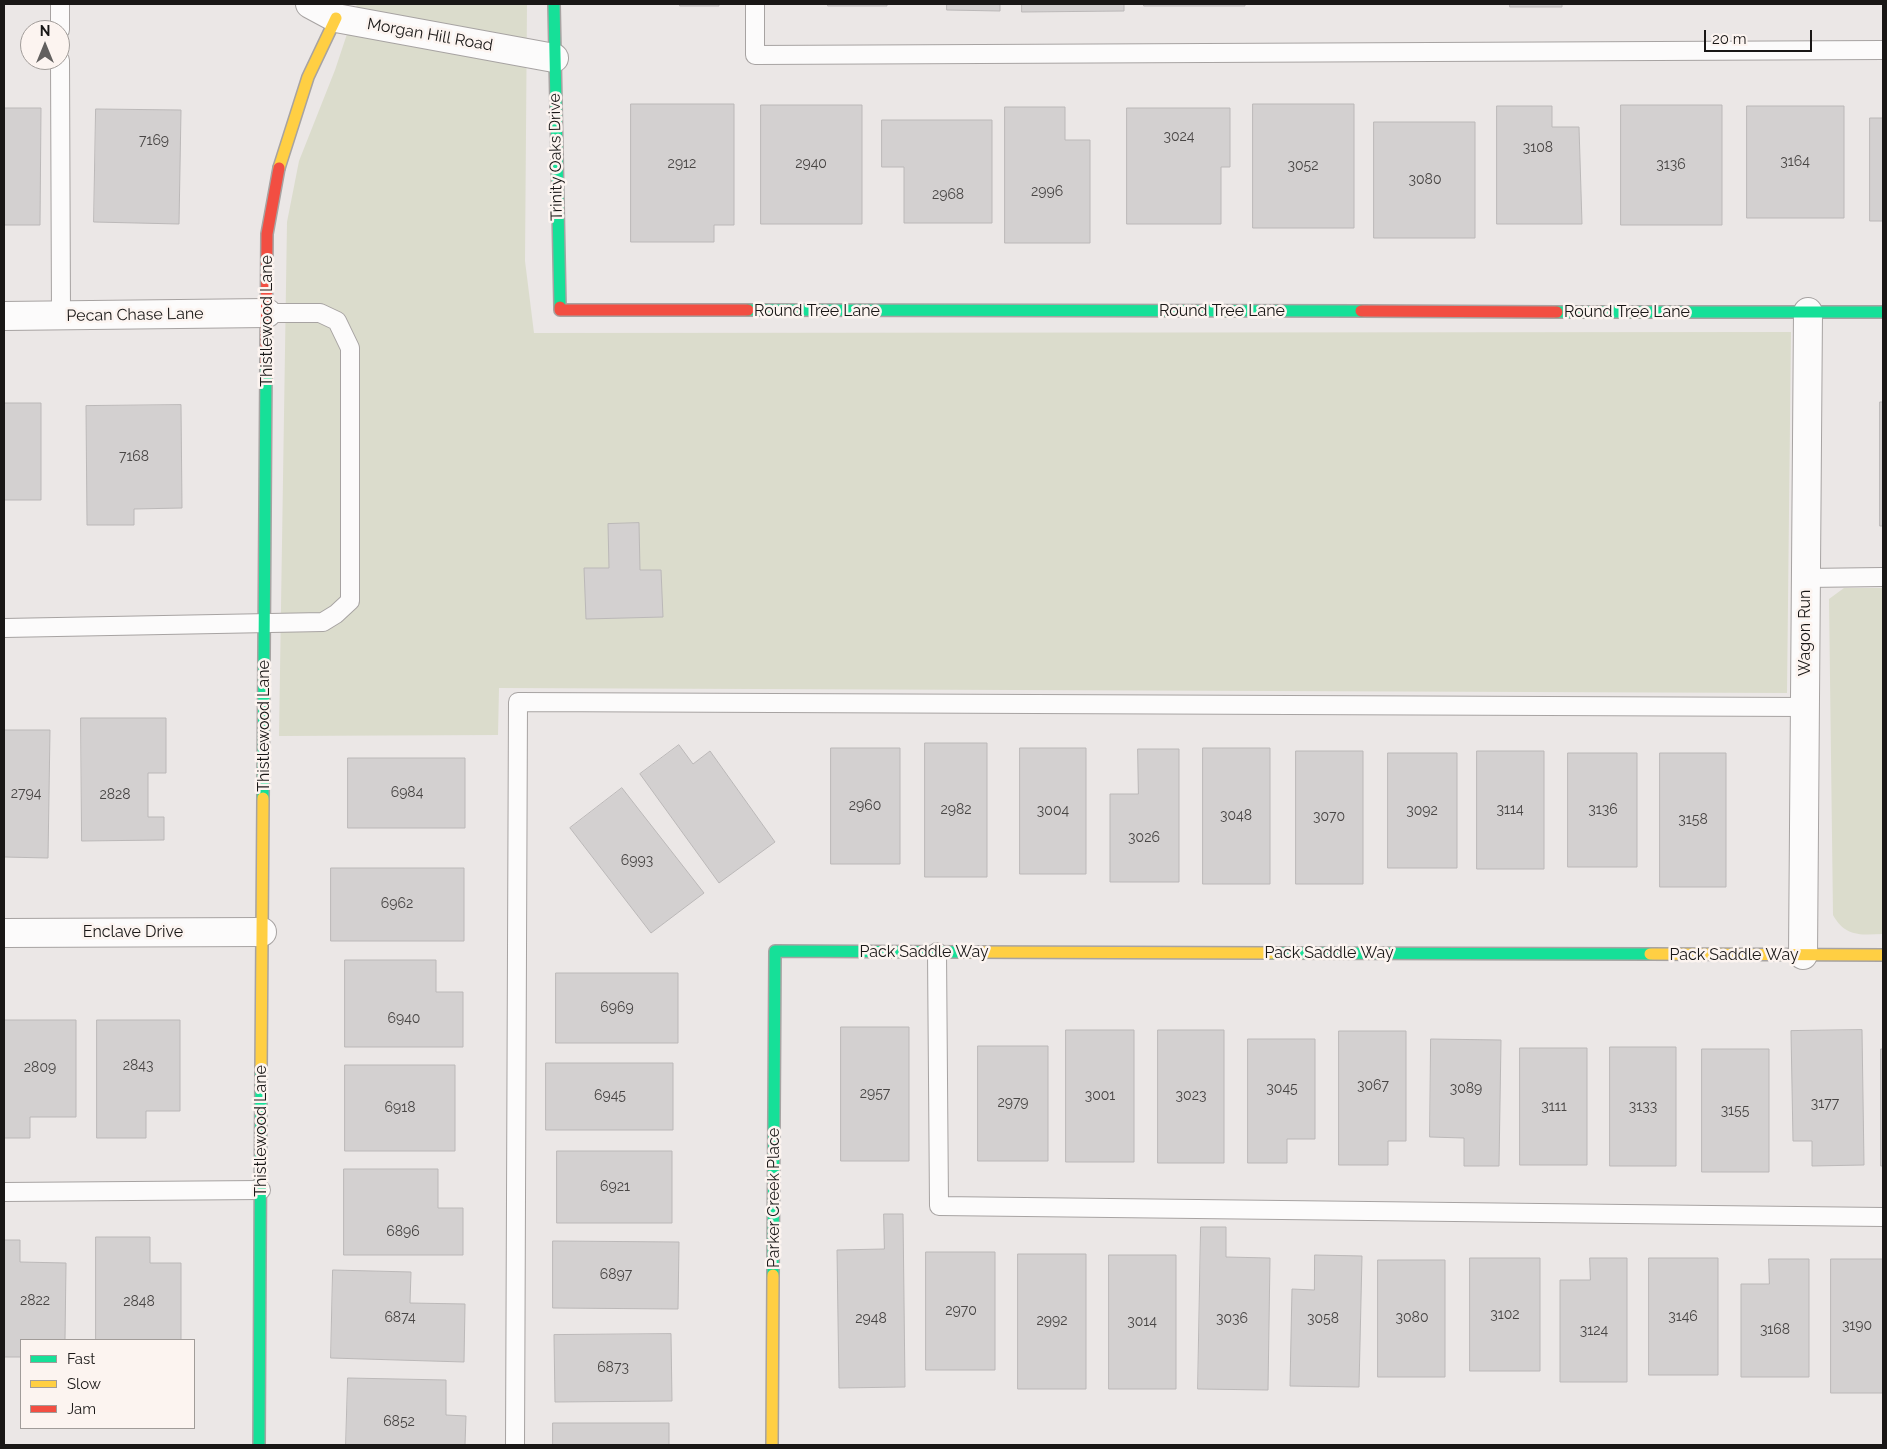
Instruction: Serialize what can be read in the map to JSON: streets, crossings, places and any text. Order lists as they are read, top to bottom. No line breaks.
{"streets":{"street":["Morgan Hill Road","Trinity Oaks Drive","Round Tree Lane","Pecan Chase Lane","Thistlewood Lane","Wagon Run","Enclave Drive","Pack Saddle Way","Parker Creek Place"]},"crossings":[["Morgan Hill Road","Trinity Oaks Drive"],["Morgan Hill Road","Thistlewood Lane"],["Trinity Oaks Drive","Round Tree Lane"],["Round Tree Lane","Wagon Run"],["Pecan Chase Lane","Thistlewood Lane"],["Thistlewood Lane","Enclave Drive"],["Wagon Run","Pack Saddle Way"],["Pack Saddle Way","Parker Creek Place"]],"house_numbers":["3024","7169","3108","3164","2912","2940","3136","3052","3080","2996","2968","7168","6984","2794","2828","2960","2982","3114","3136","3004","3092","3048","3070","3158","3026","6993","6962","6969","6940","2843","2809","3067","3045","3089","2957","6945","3001","3023","2979","3177","3111","3133","6918","3155","6921","6896","6897","2822","2848","2970","3102","3146","6874","3080","2948","3036","3058","2992","3014","3190","3168","3124","6873","6852"],"legend":["Fast","Slow","Jam"],"scale_bar":"20 m","north":"top"}
